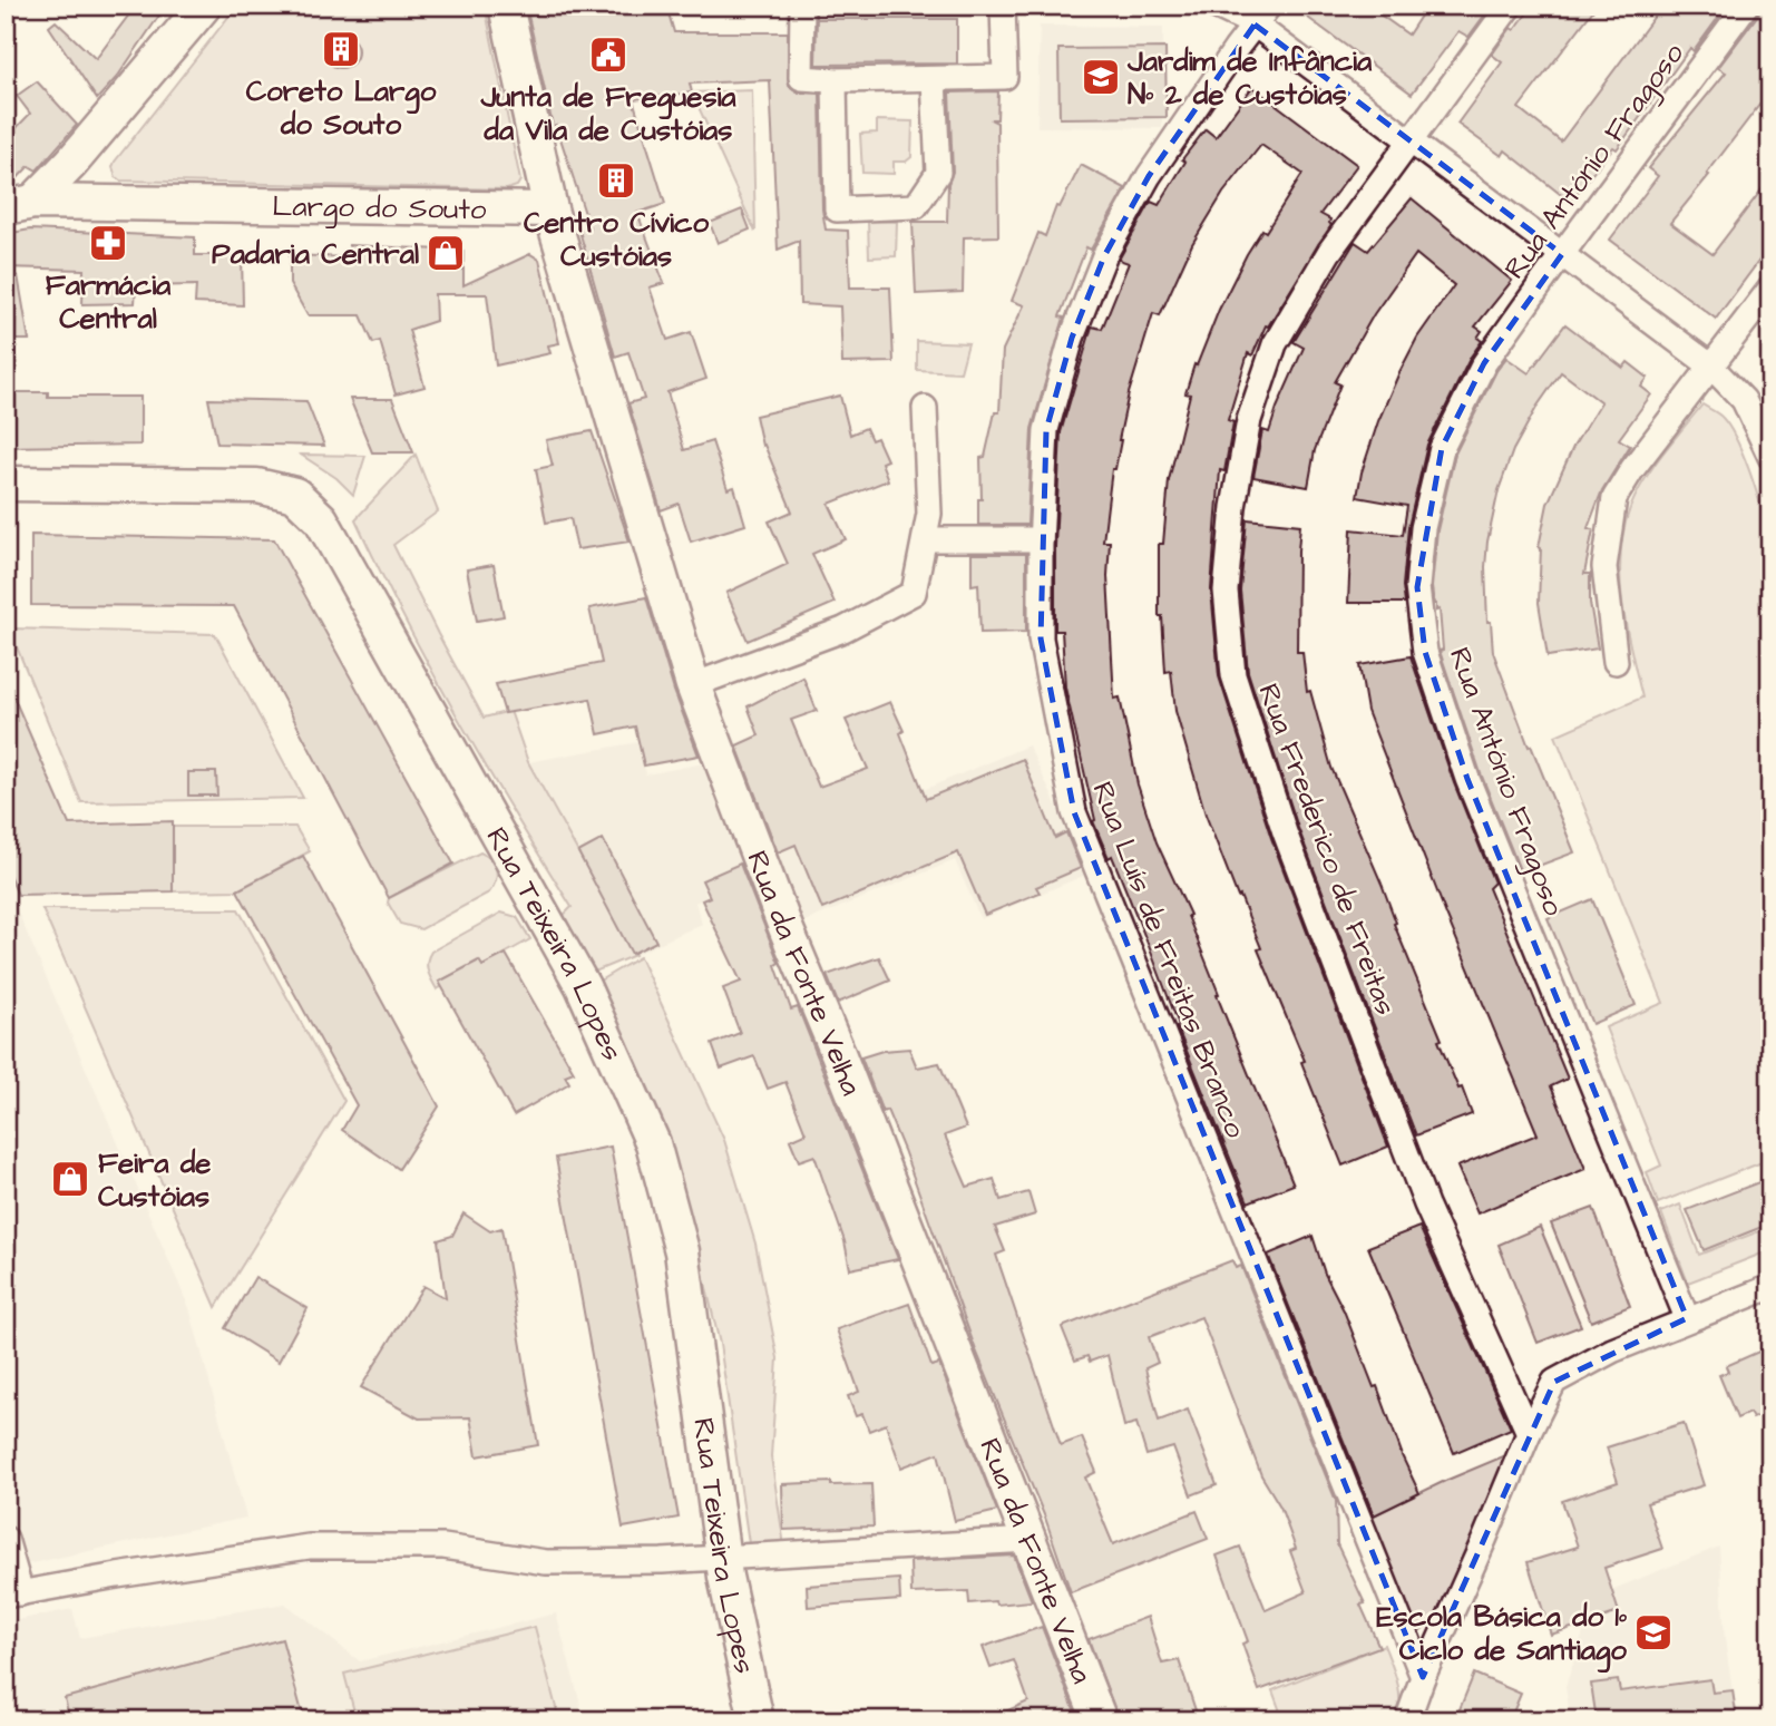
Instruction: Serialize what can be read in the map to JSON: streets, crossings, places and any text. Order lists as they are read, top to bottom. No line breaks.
{"streets":{"street":["Rua António Fragoso","Largo do Souto","Rua Frederico de Freitas","Rua Teixeira Lopes","Rua Luís de Freitas Branco","Rua da Fonte Velha"]},"crossings":[["Largo do Souto","Rua da Fonte Velha"]],"places":{"building":["Coreto Largo do Souto","Centro Cívico Custóias"],"public building":["Junta de Freguesia da Vila de Custóias"],"school or university":["Jardim de Infância Nº 2 de Custóias","Escola Básica do 1º Ciclo de Santiago"],"pharmacy":["Farmácia Central"],"shop":["Padaria Central","Feira de Custóias"]}}
